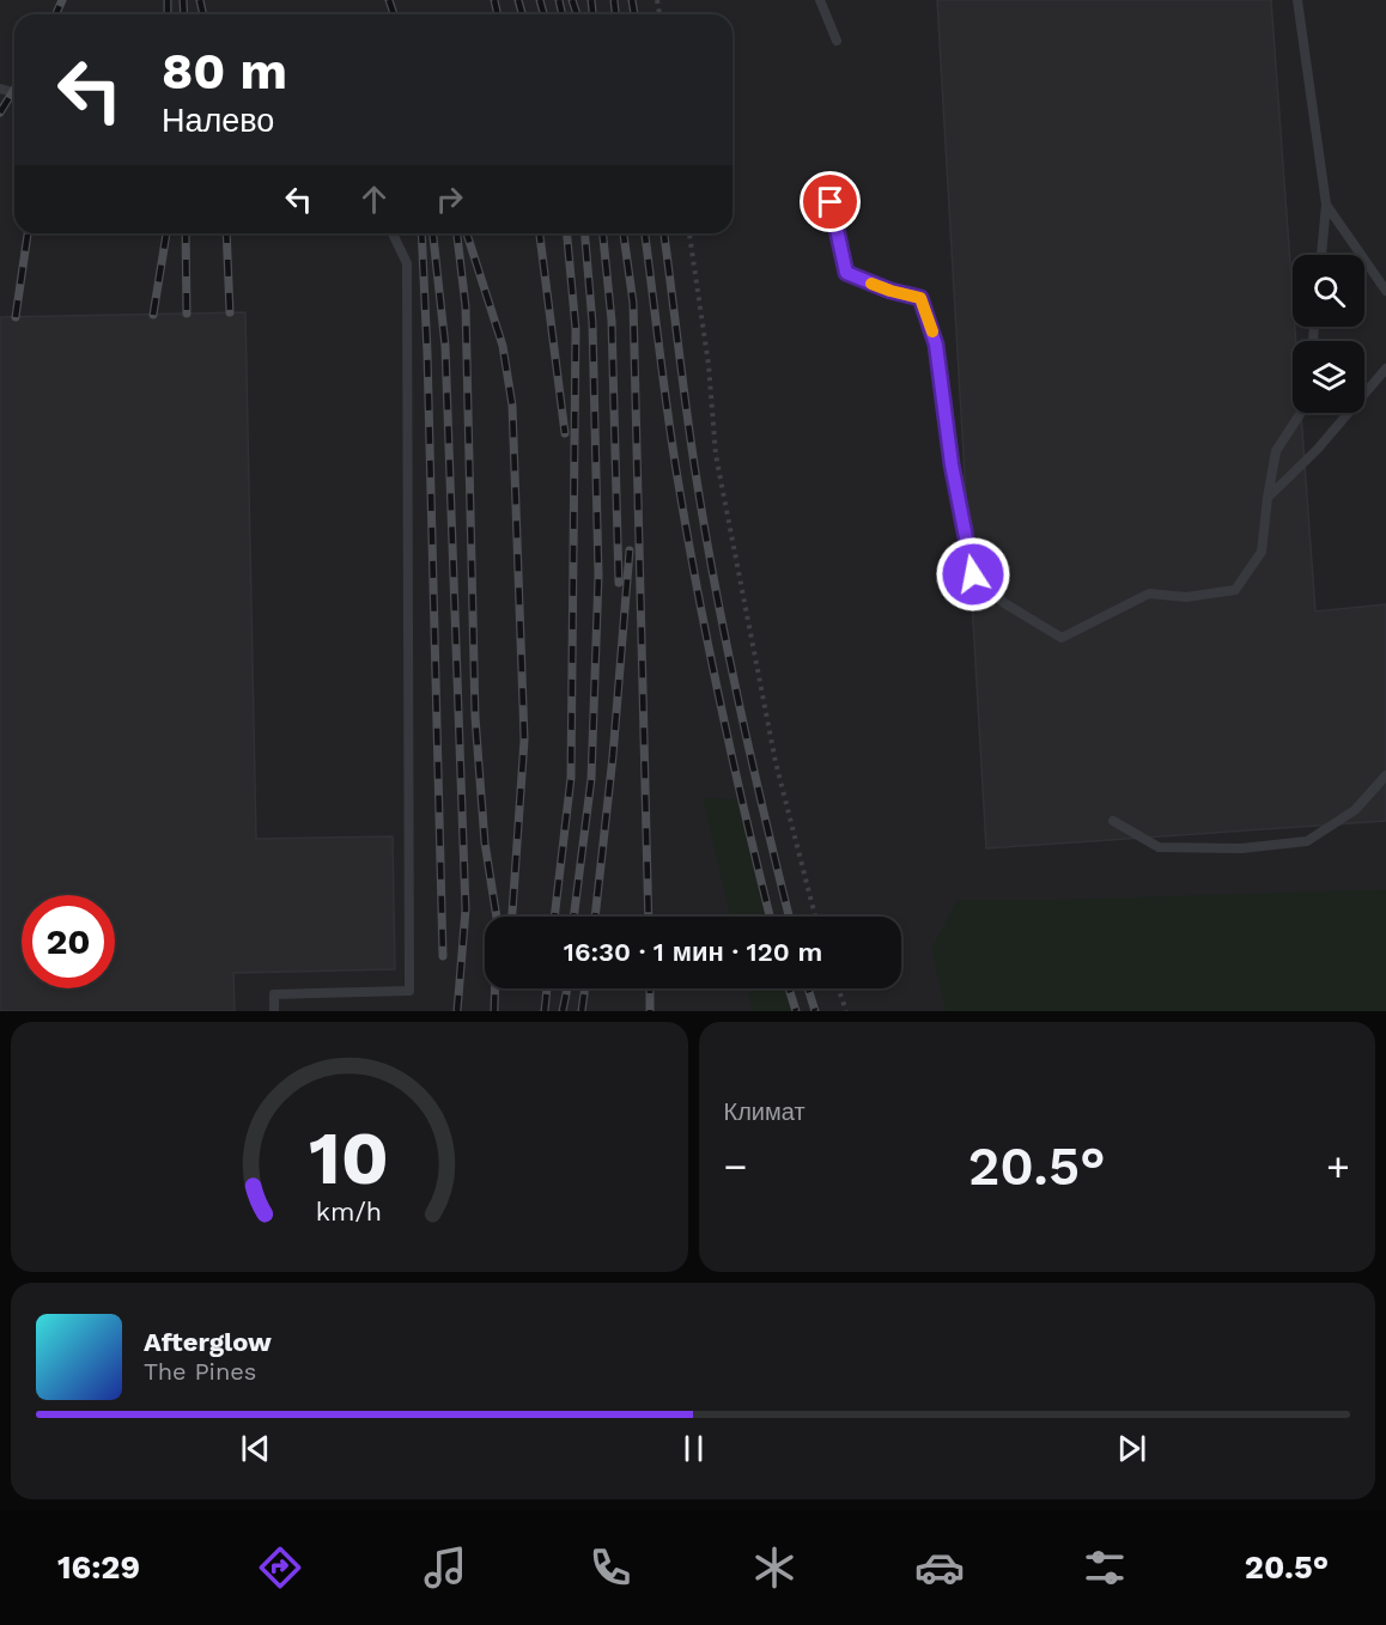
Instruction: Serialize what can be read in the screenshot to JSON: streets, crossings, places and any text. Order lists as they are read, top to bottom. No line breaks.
{"page":{"turn":["80 m","Налево"],"limit":"20","trip":"16:30 · 1 мин · 120 m","tile":"Климат","heat":["−","20.5°","+"],"song":["Afterglow","The Pines"],"tabs":["16:29","20.5°"],"gauge":["10","km/h"]}}
